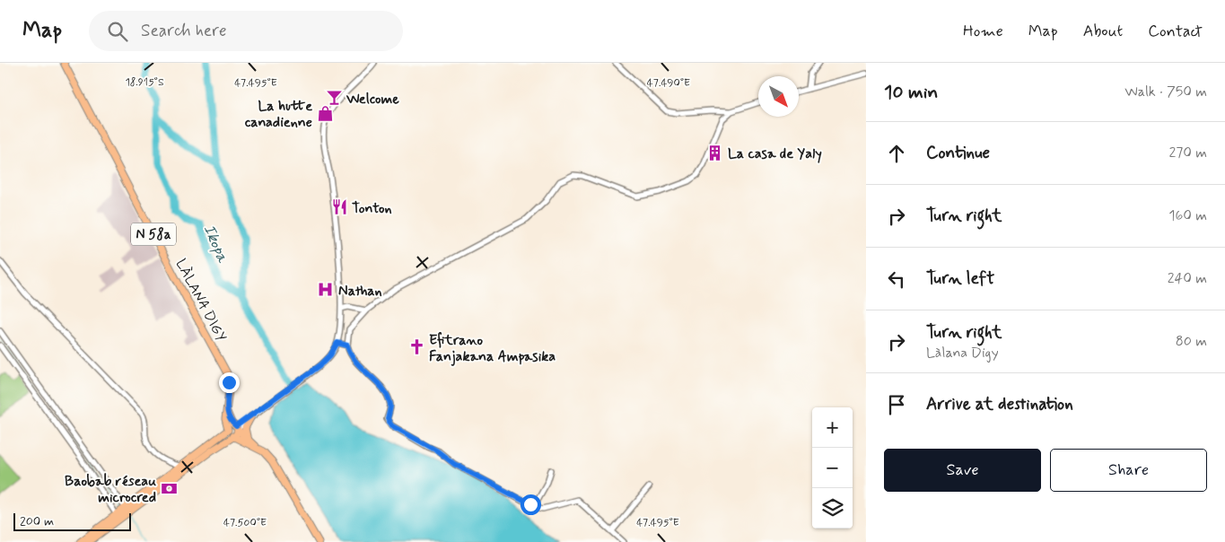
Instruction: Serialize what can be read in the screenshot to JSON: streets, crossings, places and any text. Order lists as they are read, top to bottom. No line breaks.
{"streets":{"main road":["N 58a","LÀLANA DIGY"]},"crossings":[["N 58a","LÀLANA DIGY"]],"water":["Ikopa"],"places":{"bar":["Welcome"],"shop":["La hutte canadienne"],"building":["La casa de Yaly"],"restaurant":["Tonton"],"hospital":["Nathan"],"church":["Efitrano Fanjakana Ampasika"],"bank":["Baobab réseau microcred"]},"scale_bar":"200 m","north":"bottom right","page":{"header":"Map","search":"Search here","nav":["Home","Map","About","Contact"],"heading":["10 min","Walk · 750 m"],"list":[["Continue","270 m"],["Turn right","160 m"],["Turn left","240 m"],["Turn right","Làlana Digy","80 m"],"Arrive at destination"],"map_buttons":["+","−"],"buttons":["Save","Share"],"scale":"200 m"},"coordinates":["18.915°S","47.490°E","47.495°E","47.500°E"]}
